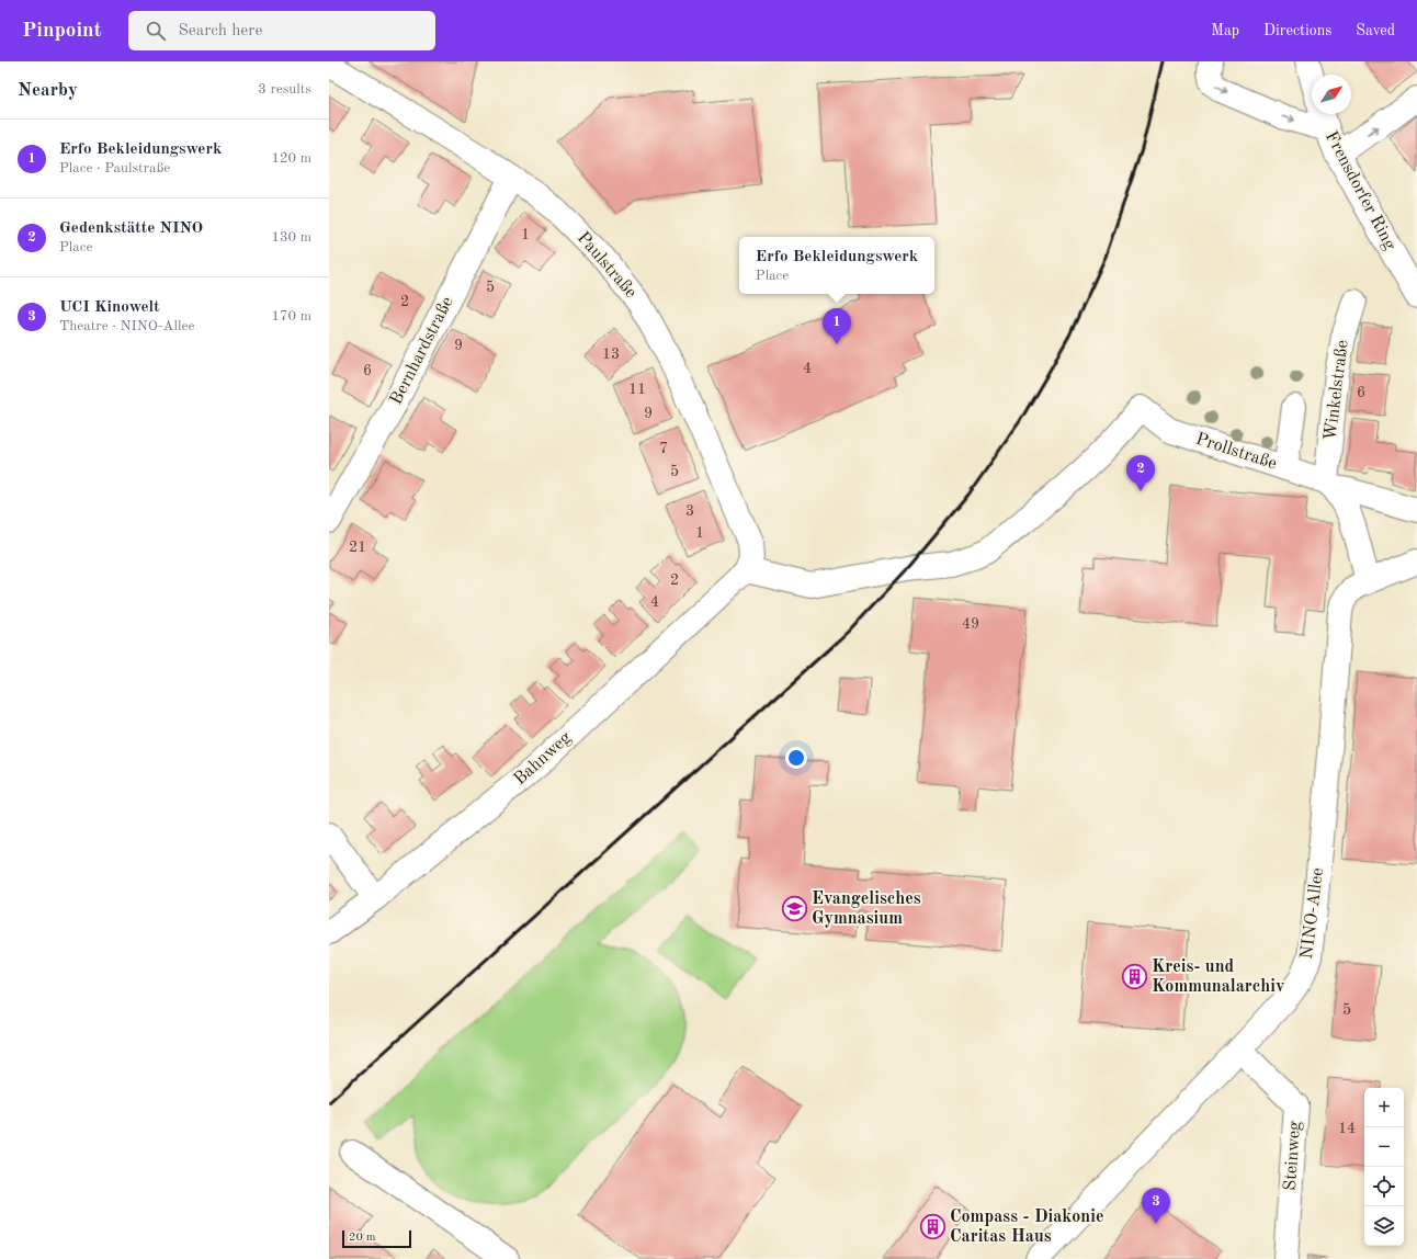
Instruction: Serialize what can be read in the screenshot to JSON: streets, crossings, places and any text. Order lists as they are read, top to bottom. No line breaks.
{"streets":{"street":["Frensdorfer Ring","Paulstraße","Bernhardstraße","Winkelstraße","Prollstraße","Bahnweg","NINO-Allee","Steinweg"]},"crossings":[["Paulstraße","Bernhardstraße"],["Paulstraße","Prollstraße"],["Paulstraße","Bahnweg"],["Winkelstraße","Prollstraße"],["Prollstraße","Bahnweg"],["NINO-Allee","Steinweg"]],"places":{"school or university":["Evangelisches Gymnasium"],"building":["Kreis- und Kommunalarchiv","Compass - Diakonie Caritas Haus"]},"house_numbers":["1","5","2","9","13","4","6","11","6","9","7","5","3","1","21","2","4","49","5","14"],"scale_bar":"20 m","north":"top right","page":{"header":"Pinpoint","search":"Search here","nav":["Map","Directions","Saved"],"heading":["Nearby","3 results"],"list":[{"mark":"1","name":"Erfo Bekleidungswerk","note":"Place · Paulstraße","value":"120 m"},{"mark":"2","name":"Gedenkstätte NINO","note":"Place","value":"130 m"},{"mark":"3","name":"UCI Kinowelt","note":"Theatre · NINO-Allee","value":"170 m"}],"popup":["Erfo Bekleidungswerk","Place"],"pins":["1","2","3"],"map_buttons":["+","−"],"scale":"20 m"}}
